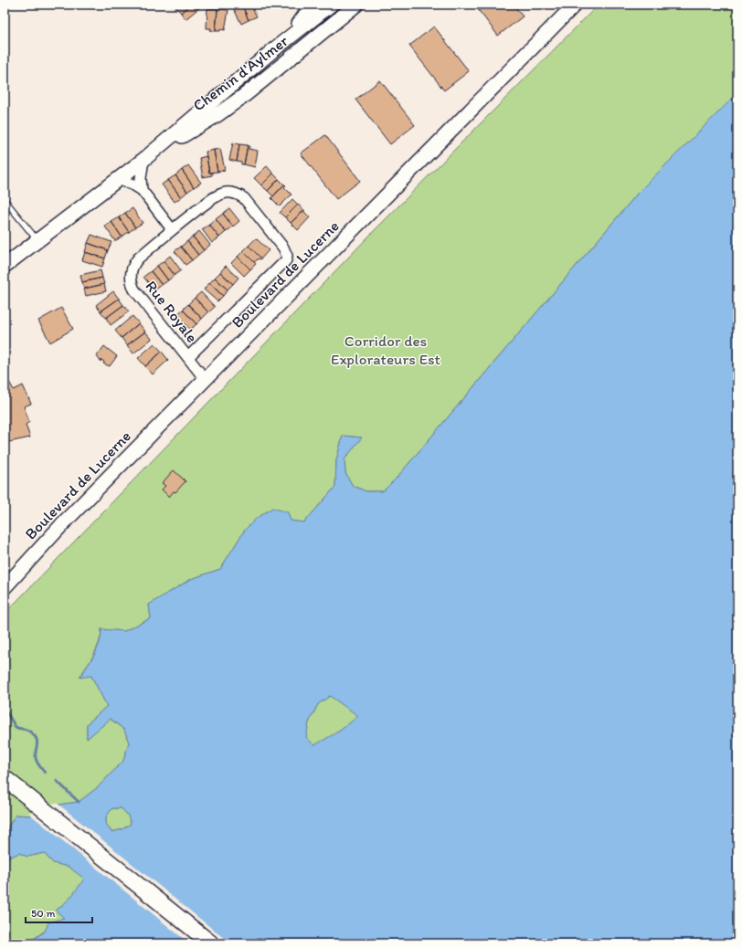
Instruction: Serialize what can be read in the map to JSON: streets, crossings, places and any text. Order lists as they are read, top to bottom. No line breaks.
{"streets":{"street":["Chemin d'Aylmer","Boulevard de Lucerne","Rue Royale"]},"crossings":[["Boulevard de Lucerne","Rue Royale"]],"parks":["Corridor des Explorateurs Est"],"scale_bar":"50 m"}
